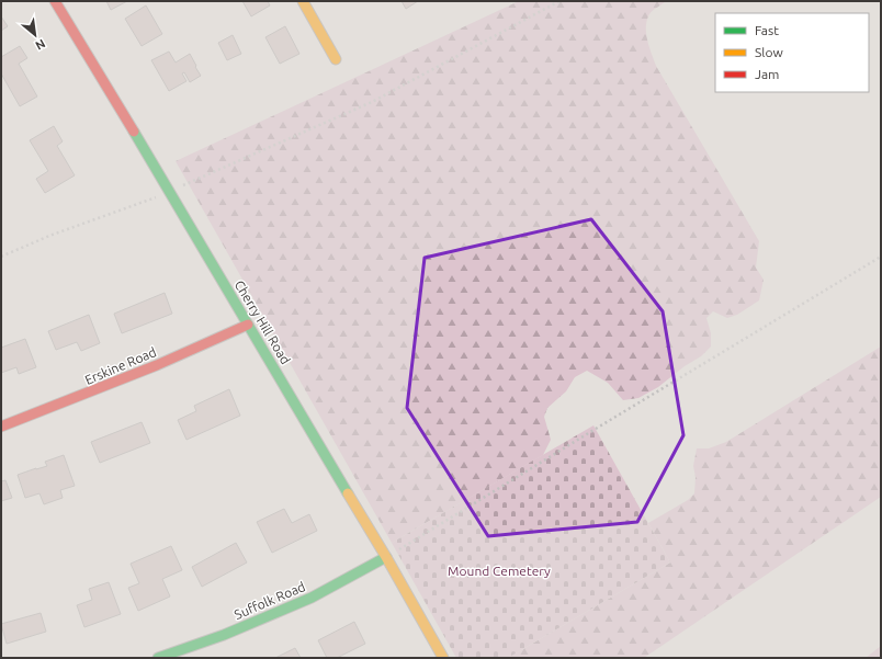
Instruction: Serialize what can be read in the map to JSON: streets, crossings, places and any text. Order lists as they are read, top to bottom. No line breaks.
{"streets":{"street":["Cherry Hill Road","Erskine Road","Suffolk Road"]},"crossings":[["Cherry Hill Road","Erskine Road"],["Cherry Hill Road","Suffolk Road"]],"parks":["Mound Cemetery"],"legend":["Fast","Slow","Jam"],"north":"bottom right"}
